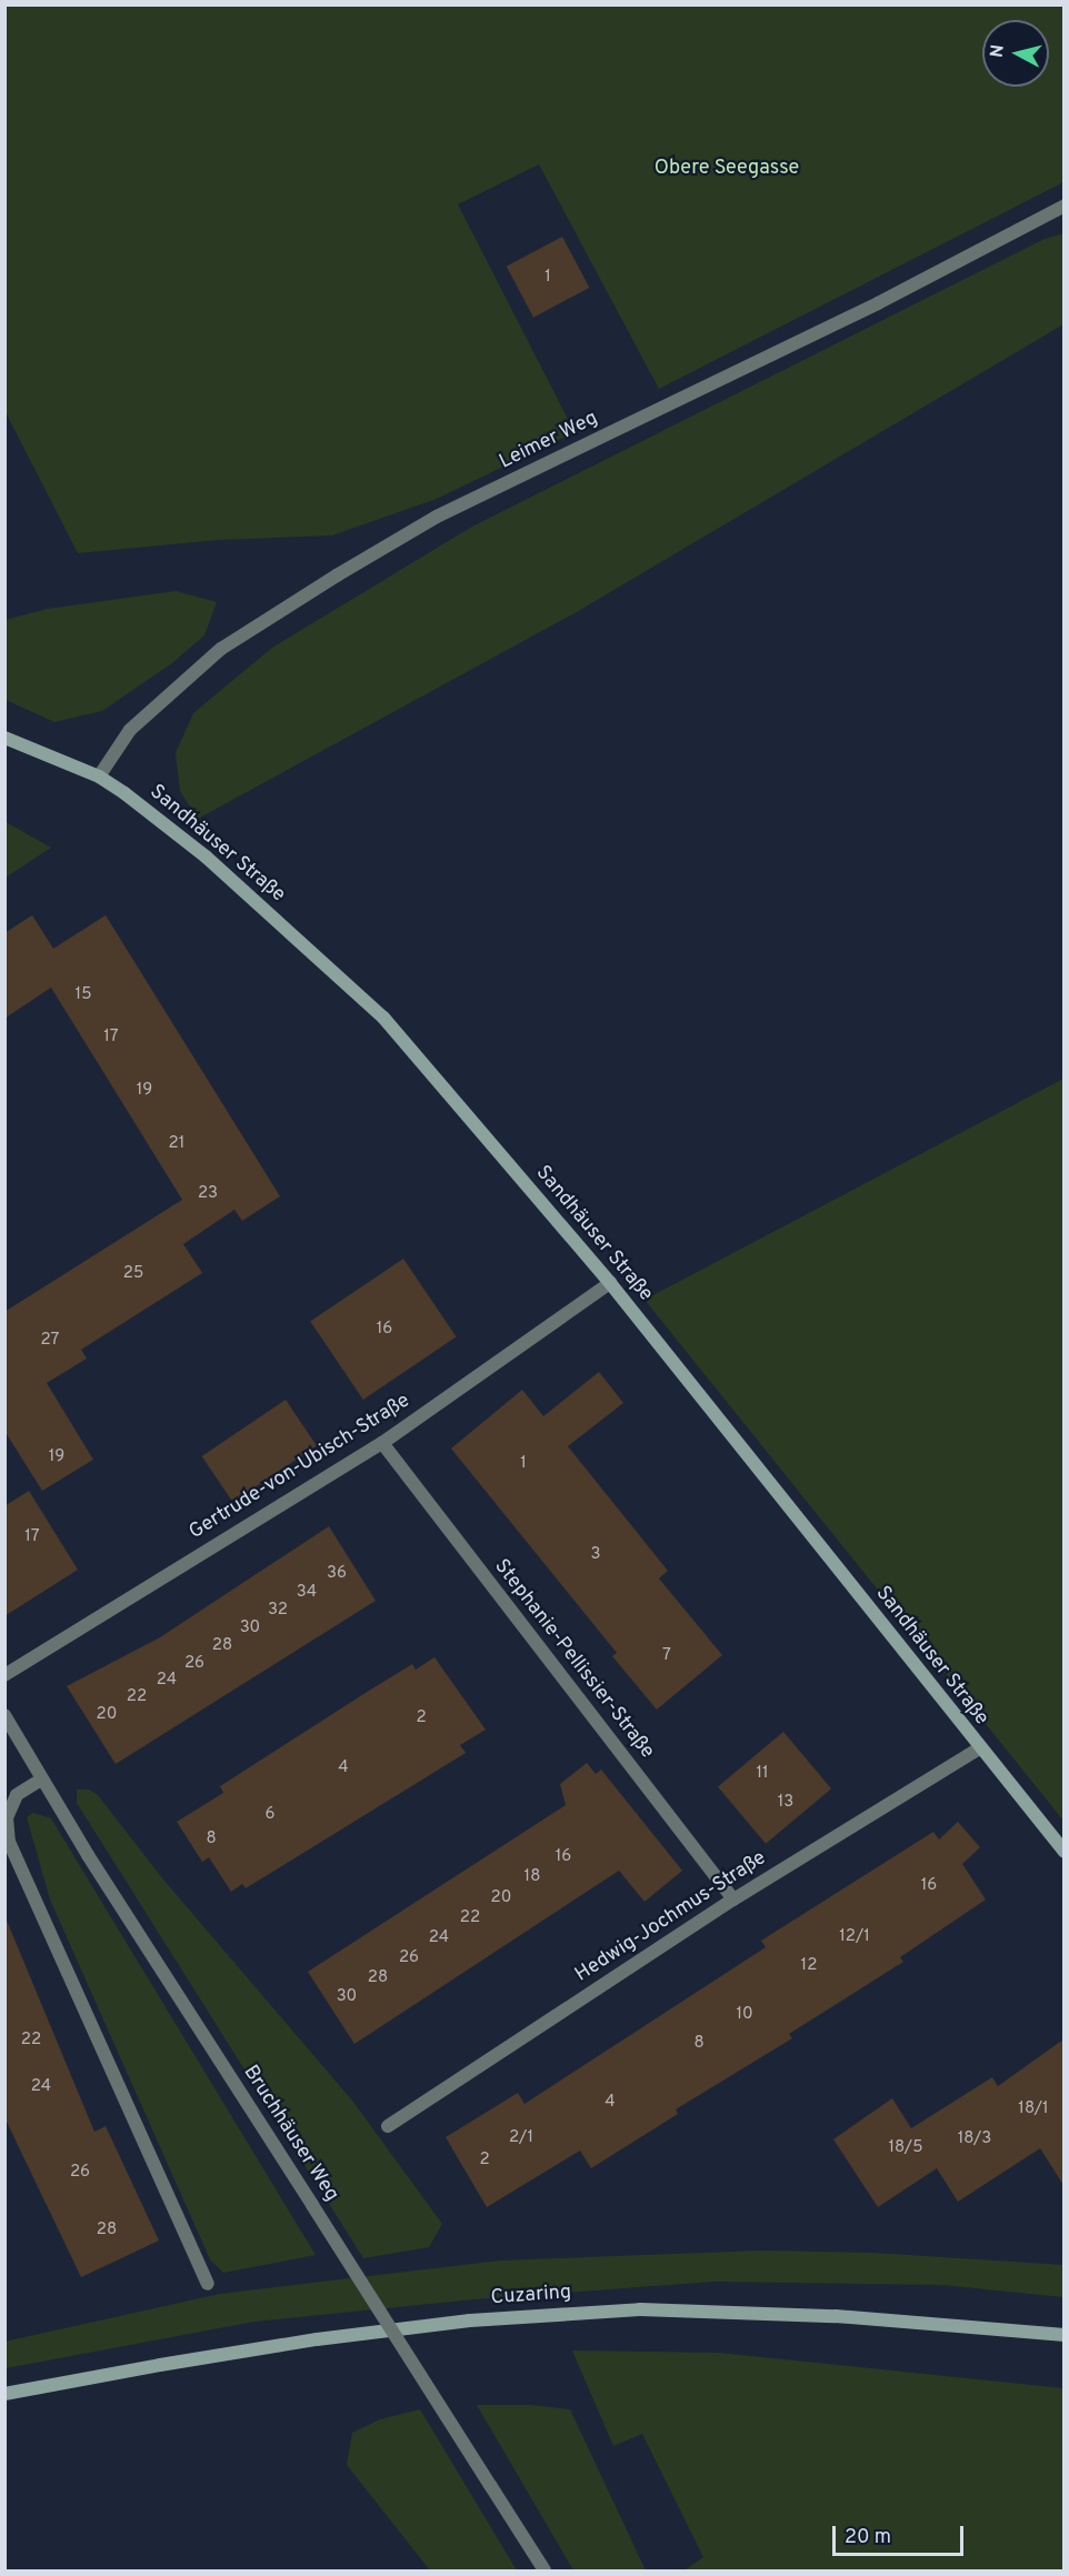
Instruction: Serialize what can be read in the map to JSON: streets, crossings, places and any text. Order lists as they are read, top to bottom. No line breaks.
{"streets":{"street":["Leimer Weg","Sandhäuser Straße","Gertrude-von-Ubisch-Straße","Stephanie-Pellissier-Straße","Hedwig-Jochmus-Straße","Bruchhäuser Weg","Cuzaring"]},"crossings":[["Leimer Weg","Sandhäuser Straße"],["Sandhäuser Straße","Gertrude-von-Ubisch-Straße"],["Sandhäuser Straße","Hedwig-Jochmus-Straße"],["Gertrude-von-Ubisch-Straße","Stephanie-Pellissier-Straße"],["Stephanie-Pellissier-Straße","Hedwig-Jochmus-Straße"]],"parks":["Obere Seegasse"],"house_numbers":["1","15","17","19","21","23","25","16","27","19","1","17","3","36","34","32","30","28","7","26","24","22","20","2","4","11","13","6","8","16","18","16","20","22","12/1","24","26","12","28","30","10","22","8","24","4","18/1","2/1","18/3","18/5","2","26","28"],"scale_bar":"20 m","north":"left"}
